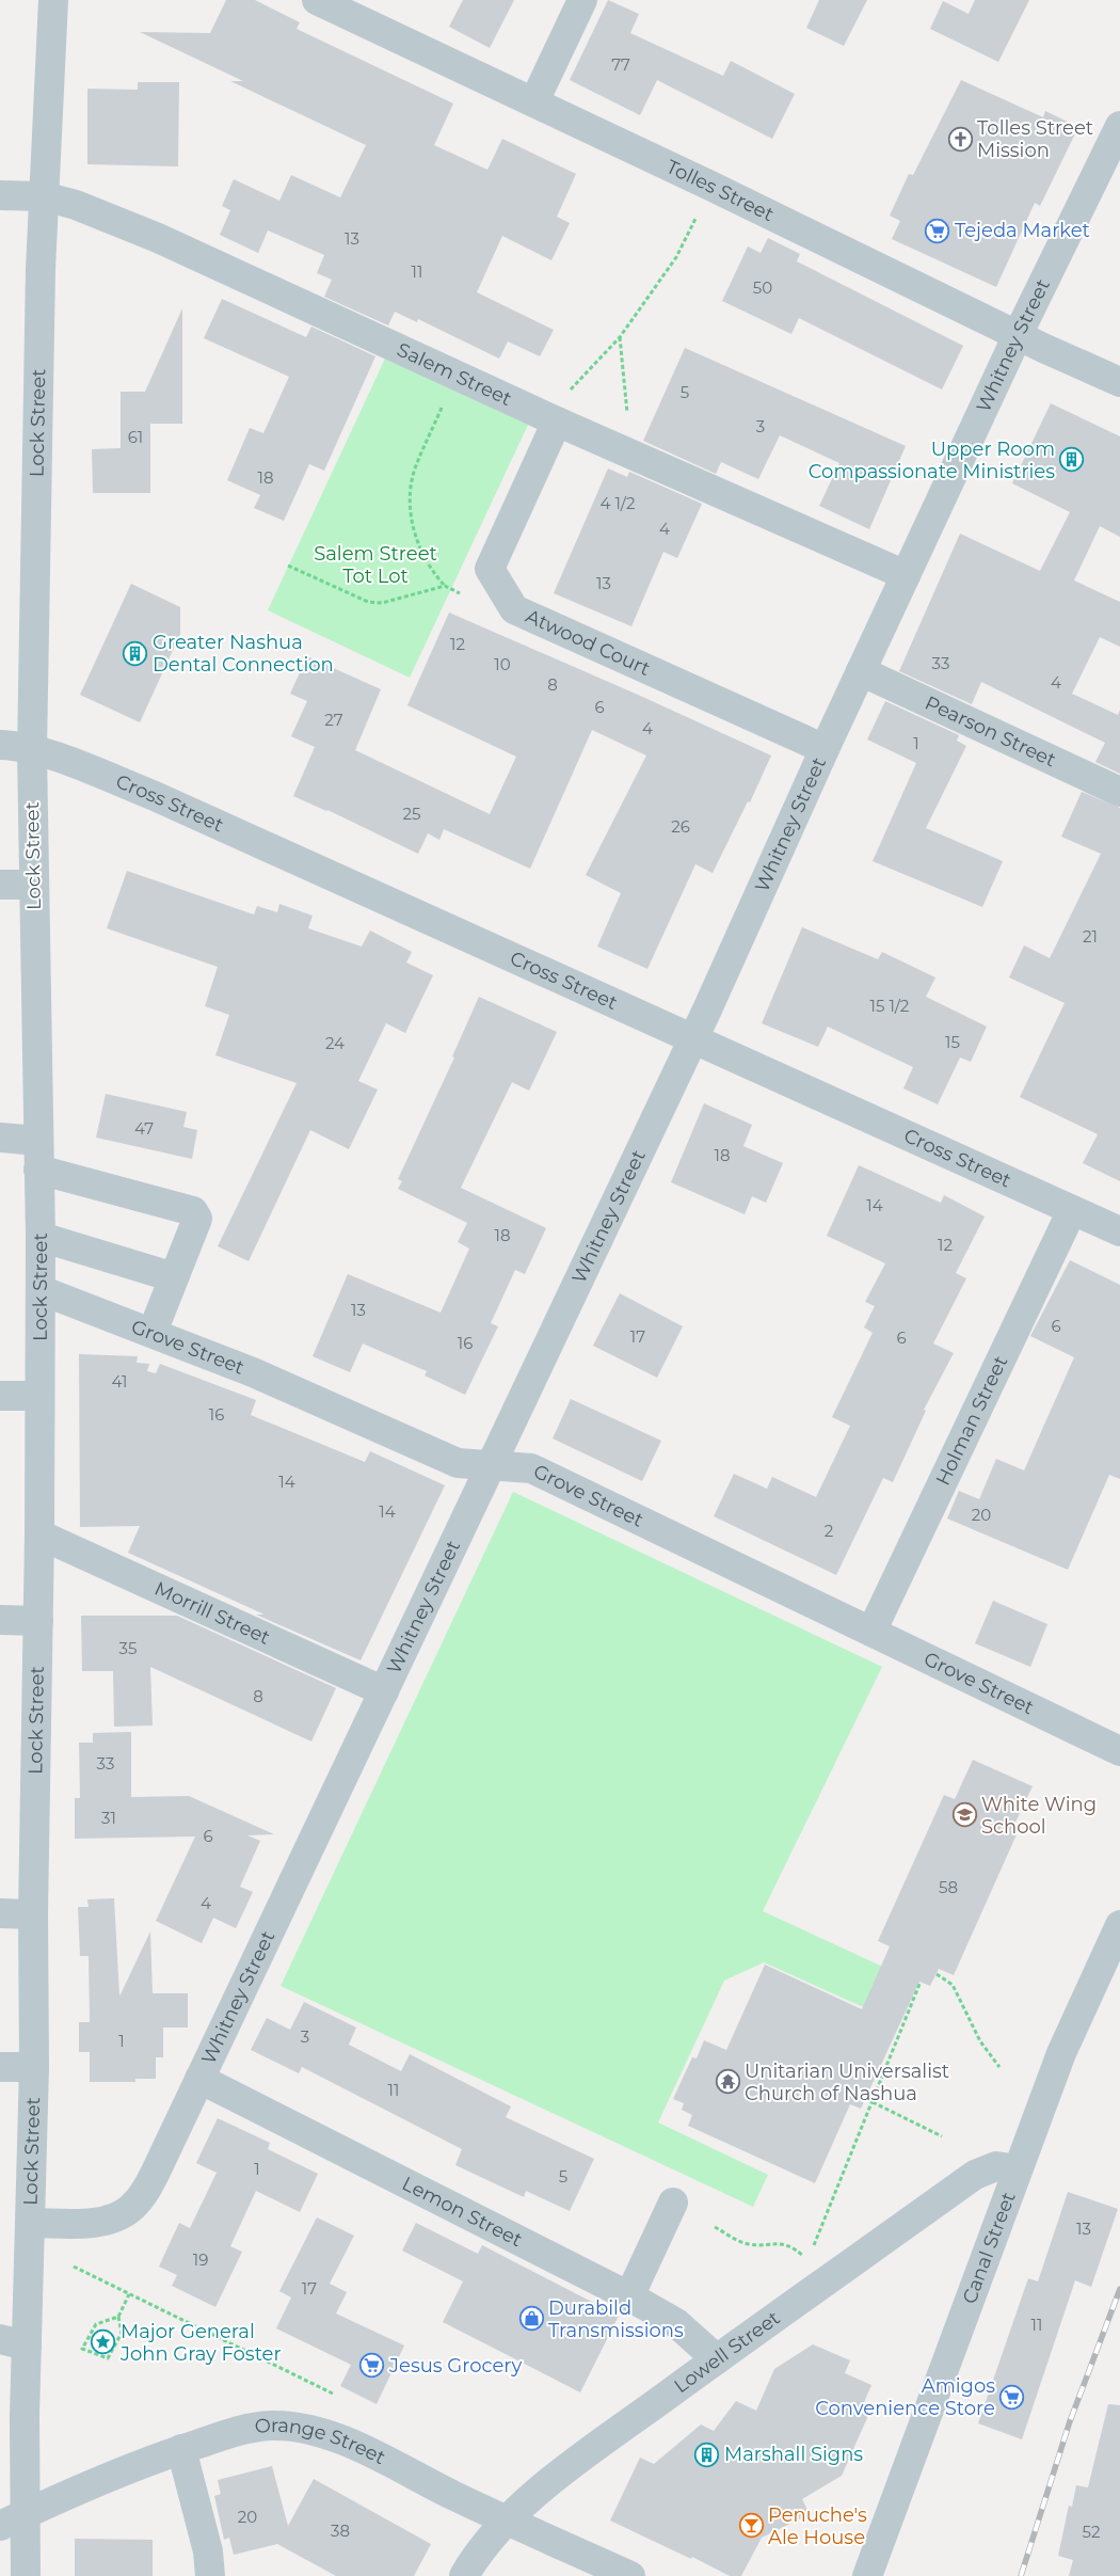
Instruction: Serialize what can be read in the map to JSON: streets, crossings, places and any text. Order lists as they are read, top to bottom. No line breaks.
{"streets":{"street":["Tolles Street","Whitney Street","Salem Street","Lock Street","Atwood Court","Pearson Street","Cross Street","Grove Street","Holman Street","Morrill Street","Lemon Street","Canal Street","Lowell Street","Orange Street"]},"crossings":[["Tolles Street","Whitney Street"],["Whitney Street","Salem Street"],["Whitney Street","Lock Street"],["Whitney Street","Atwood Court"],["Whitney Street","Pearson Street"],["Whitney Street","Cross Street"],["Whitney Street","Grove Street"],["Whitney Street","Morrill Street"],["Whitney Street","Lemon Street"],["Salem Street","Lock Street"],["Salem Street","Atwood Court"],["Lock Street","Cross Street"],["Lock Street","Grove Street"],["Lock Street","Morrill Street"],["Lock Street","Orange Street"],["Cross Street","Holman Street"],["Grove Street","Holman Street"],["Lemon Street","Lowell Street"],["Canal Street","Lowell Street"],["Lowell Street","Orange Street"]],"parks":["Salem Street Tot Lot"],"places":{"church":["Tolles Street Mission"],"supermarket":["Tejeda Market","Jesus Grocery","Amigos Convenience Store"],"building":["Upper Room Compassionate Ministries","Greater Nashua Dental Connection","Marshall Signs"],"school or university":["White Wing School"],"temple":["Unitarian Universalist Church of Nashua"],"shop":["Durabild Transmissions"],"place":["Major General John Gray Foster"],"bar":["Penuche's Ale House"]},"house_numbers":["77","13","11","50","5","3","61","18","4 1/2","4","13","12","33","10","4","8","6","27","4","1","25","26","21","15 1/2","15","24","47","18","14","18","12","13","6","17","6","16","41","16","14","14","20","2","35","8","33","31","6","58","4","3","1","11","1","5","13","19","17","11","20","38","52"]}
